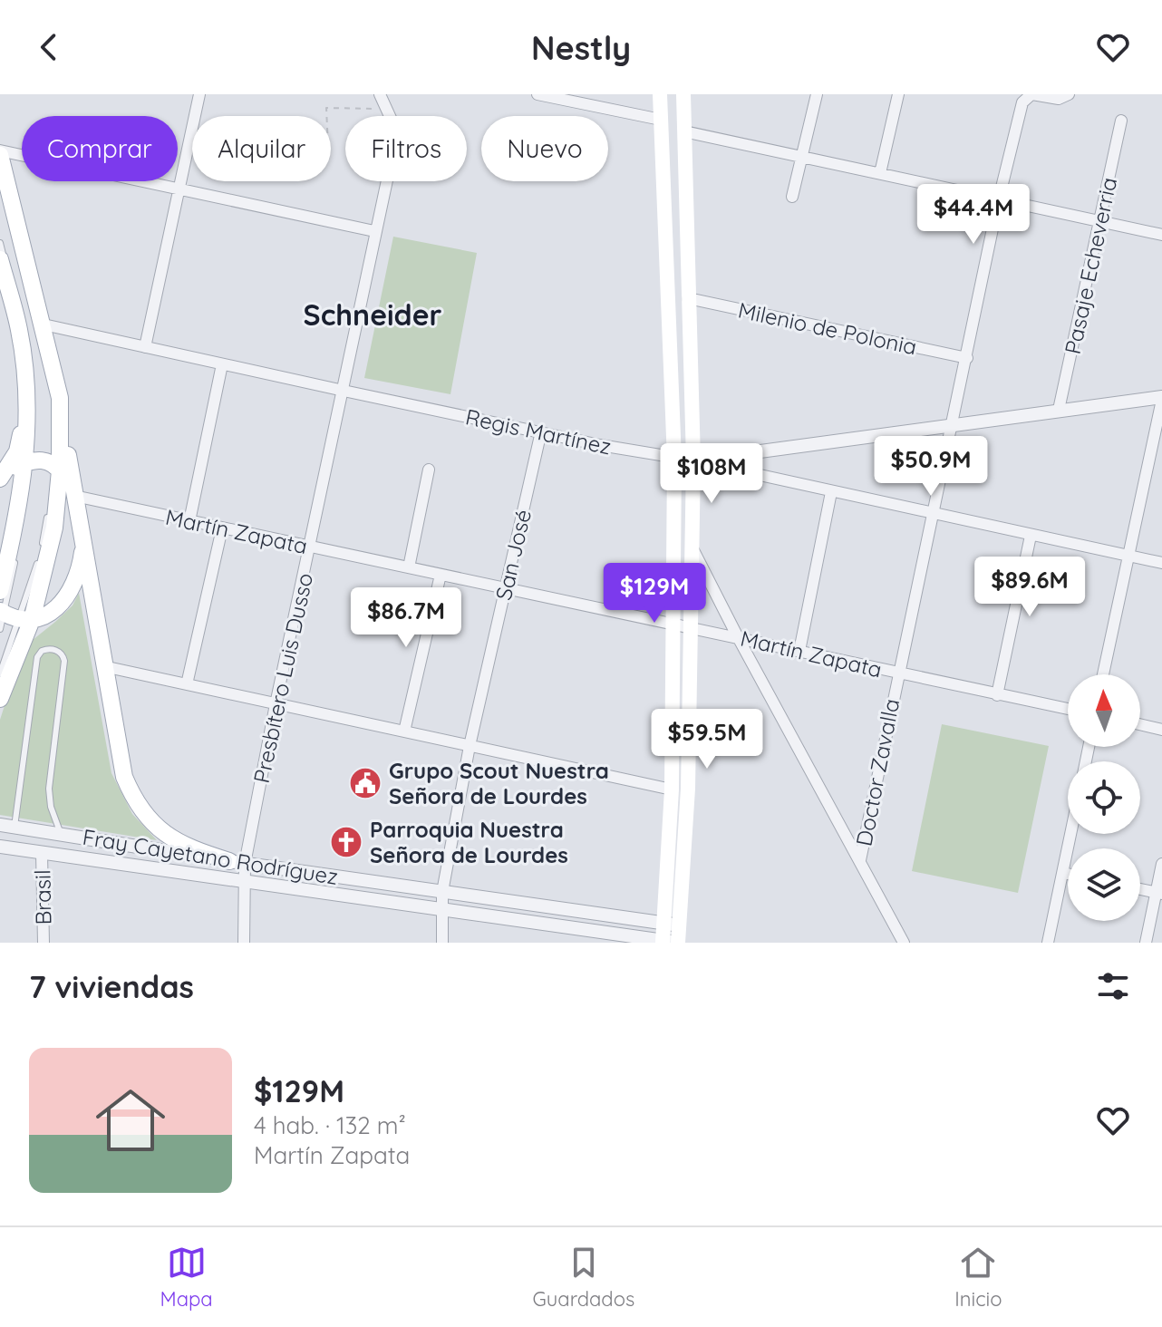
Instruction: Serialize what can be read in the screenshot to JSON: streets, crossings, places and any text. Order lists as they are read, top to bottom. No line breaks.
{"streets":{"street":["Pasaje Echeverria","Milenio de Polonia","Regis Martínez","Martín Zapata","San José","Presbítero Luis Dusso","Doctor Zavalla","Fray Cayetano Rodríguez","Brasil"]},"crossings":[["Milenio de Polonia","Doctor Zavalla"],["Regis Martínez","San José"],["Regis Martínez","Presbítero Luis Dusso"],["Regis Martínez","Doctor Zavalla"],["Martín Zapata","San José"],["Martín Zapata","Presbítero Luis Dusso"],["Martín Zapata","Doctor Zavalla"],["San José","Fray Cayetano Rodríguez"],["Presbítero Luis Dusso","Fray Cayetano Rodríguez"],["Fray Cayetano Rodríguez","Brasil"]],"districts":["Schneider"],"places":{"public building":["Grupo Scout Nuestra Señora de Lourdes"],"church":["Parroquia Nuestra Señora de Lourdes"]},"north":"top","page":{"header":"Nestly","chip":["Comprar","Alquilar","Filtros","Nuevo"],"price":["$44.4M","$50.9M","$108M","$89.6M","$129M","$86.7M","$59.5M"],"heading":"7 viviendas","list":[{"name":"$129M","note":"4 hab. · 132 m² · Martín Zapata"}],"tabs":["Mapa","Guardados","Inicio"]}}
